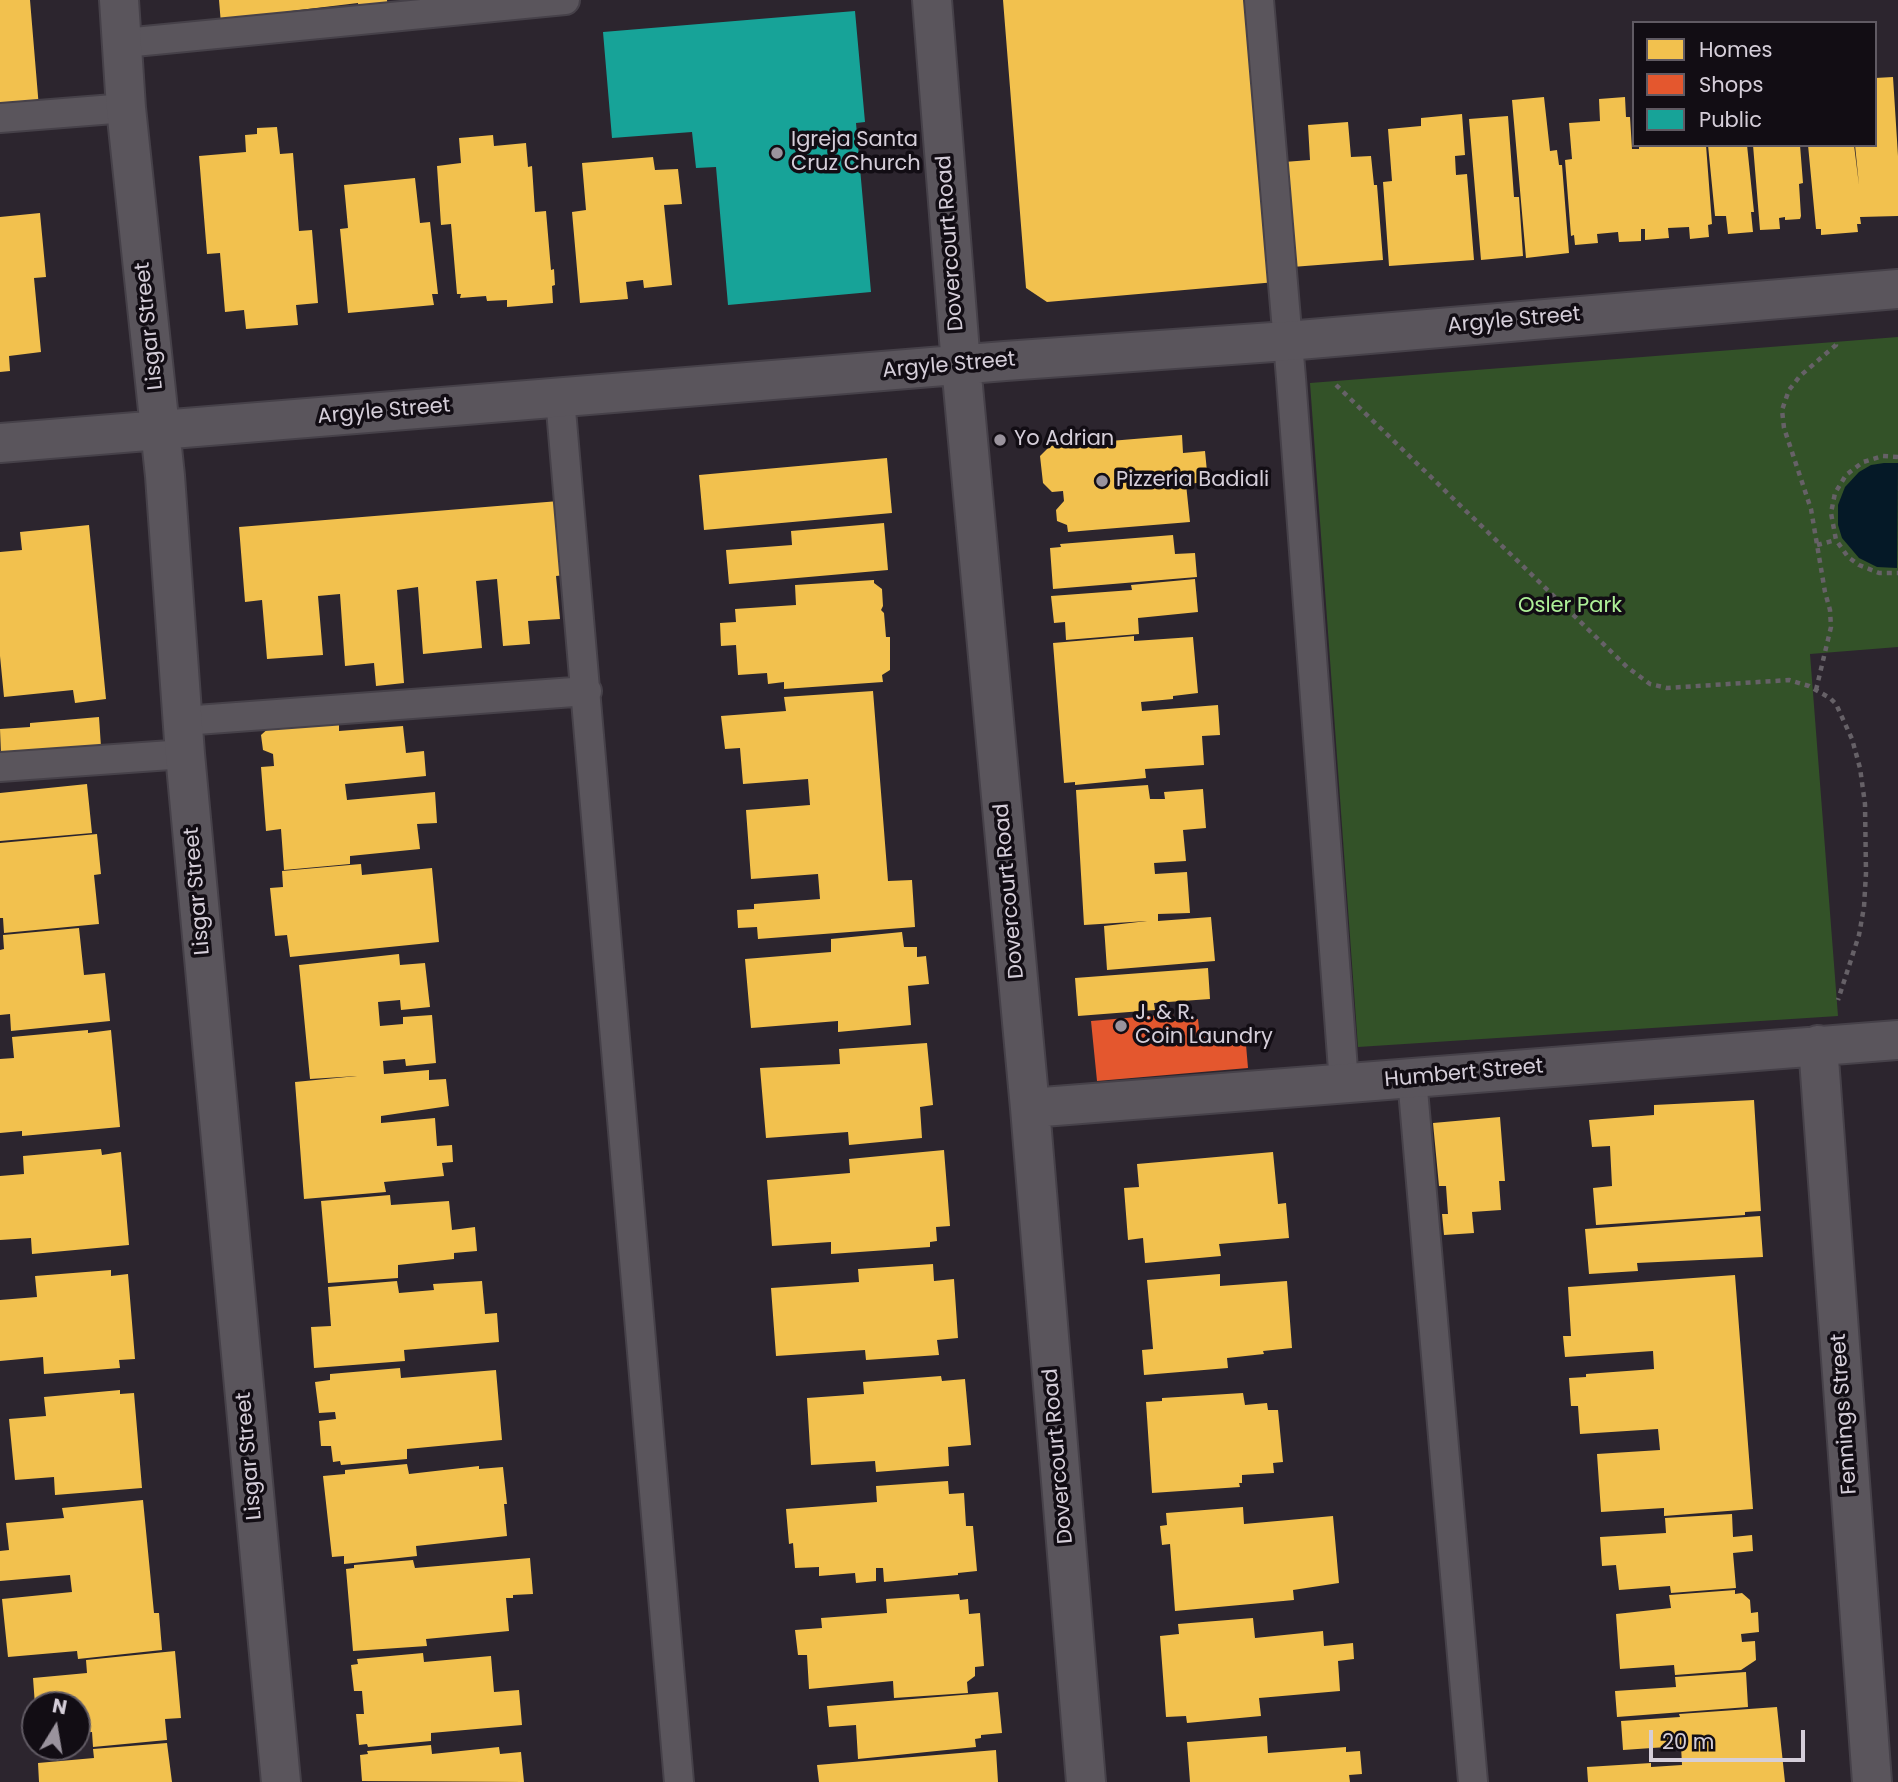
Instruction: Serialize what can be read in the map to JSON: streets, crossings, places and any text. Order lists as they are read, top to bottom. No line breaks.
{"streets":{"street":["Dovercourt Road","Argyle Street","Lisgar Street","Humbert Street","Fennings Street"]},"crossings":[["Dovercourt Road","Argyle Street"],["Dovercourt Road","Humbert Street"],["Argyle Street","Lisgar Street"],["Humbert Street","Fennings Street"]],"parks":["Osler Park"],"places":["Igreja Santa Cruz Church","Yo Adrian","Pizzeria Badiali","J. & R. Coin Laundry"],"legend":["Homes","Shops","Public"],"scale_bar":"20 m","north":"top"}
